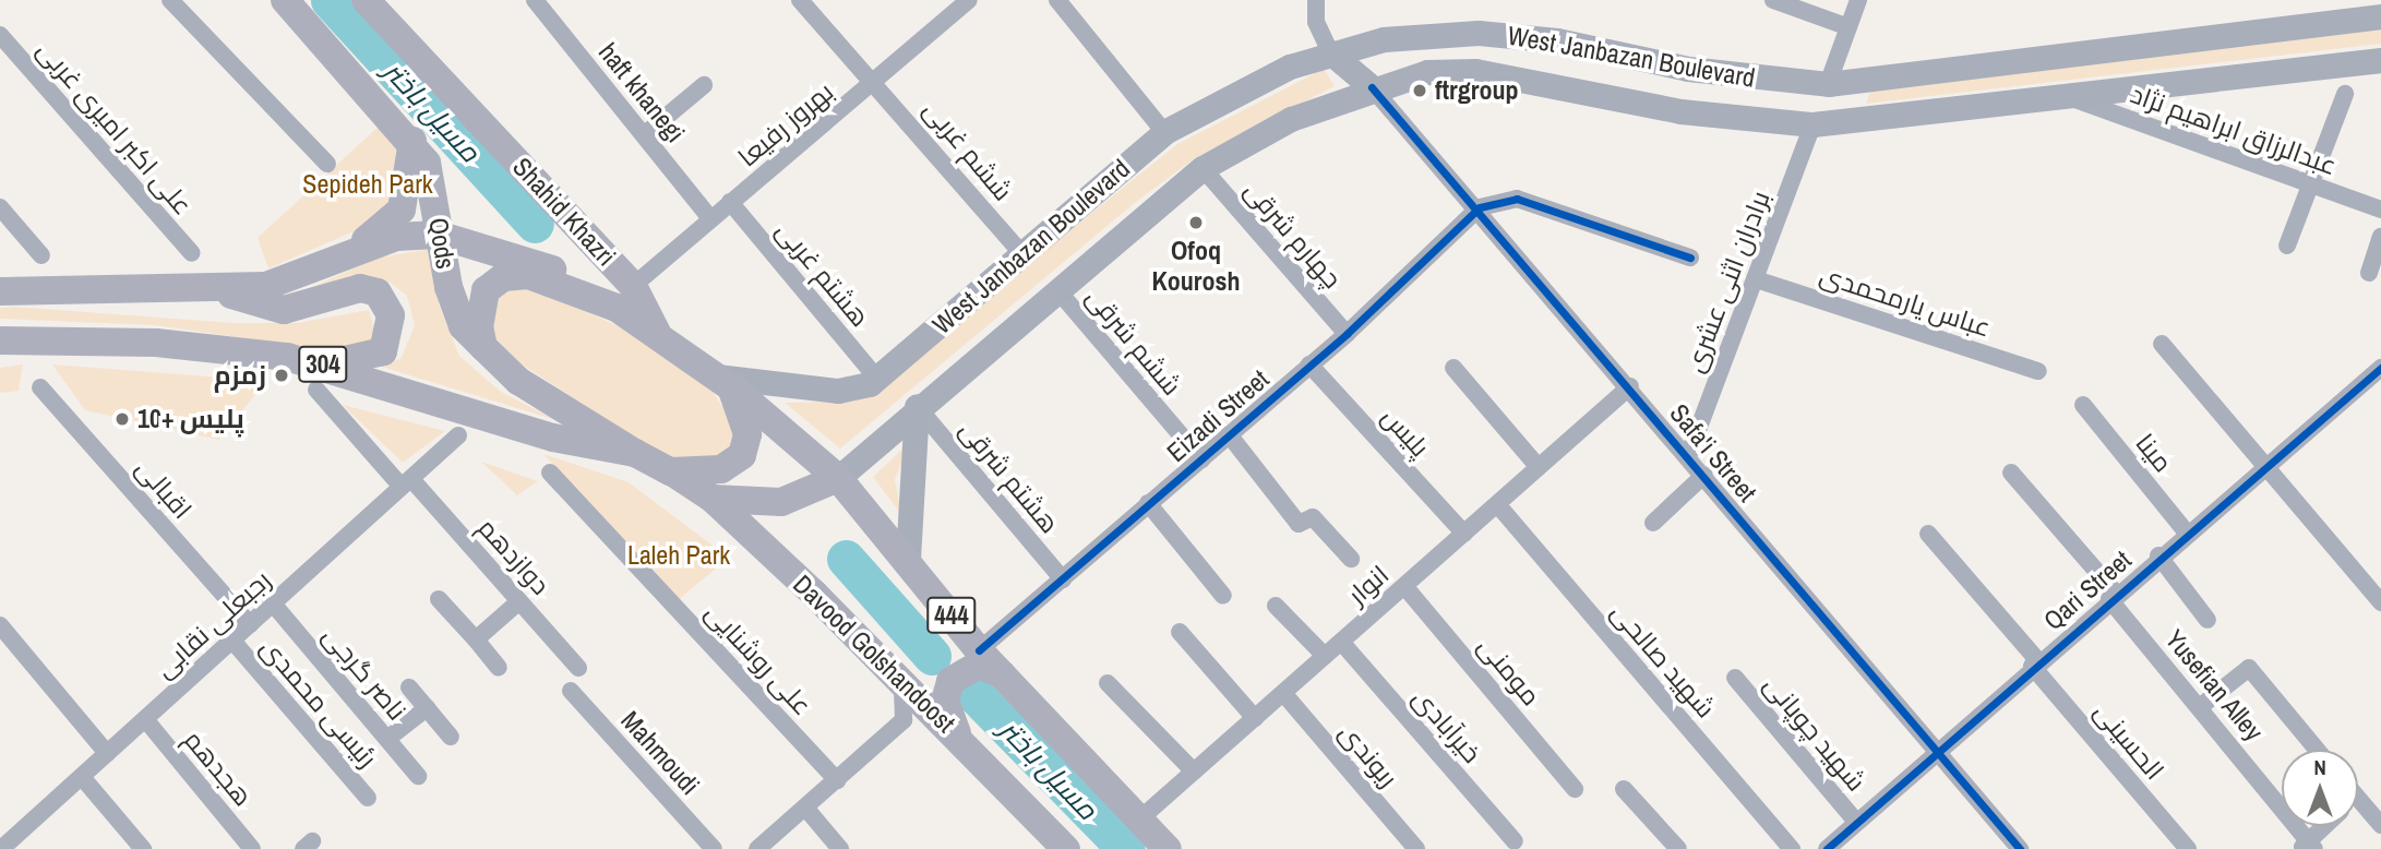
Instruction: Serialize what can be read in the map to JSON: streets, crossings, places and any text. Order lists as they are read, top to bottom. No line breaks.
{"streets":{"main road":["West Janbazan Boulevard","Shahid Khazri","Qods","304","444","Davood Golshandoost"],"street":["haft khanegi","بهروز رفیعا","علی اکبر امیری غربی","عبدالرزاق ابراهیم نژاد","ششم غربی","چهارم شرقی","هشتم غربی","برادران اثنی عشری","عباس یارمحمدی","ششم شرقی","Eizadi Street","پلیس","Safa'i Street","مینا","هشتم شرقی","اقبالی","دوازدهم","انوار","Qari Street","رجبعلی نقابی","علی روشنایی","شهید صالحی","مومنی","ناصر گرجی","Yusefian Alley","رئیسی محمدی","خیرآبادی","شهید چوپانی","الحسینی","Mahmoudi","ریوندی","هجدهم"]},"crossings":[["West Janbazan Boulevard","عبدالرزاق ابراهیم نژاد"],["West Janbazan Boulevard","ششم غربی"],["West Janbazan Boulevard","چهارم شرقی"],["West Janbazan Boulevard","هشتم غربی"],["West Janbazan Boulevard","برادران اثنی عشری"],["West Janbazan Boulevard","ششم شرقی"],["West Janbazan Boulevard","Safa'i Street"],["West Janbazan Boulevard","هشتم شرقی"],["West Janbazan Boulevard","444"],["haft khanegi","بهروز رفیعا"],["بهروز رفیعا","ششم غربی"],["بهروز رفیعا","Shahid Khazri"],["بهروز رفیعا","هشتم غربی"],["چهارم شرقی","Eizadi Street"],["Qods","304"],["Qods","Davood Golshandoost"],["برادران اثنی عشری","عباس یارمحمدی"],["برادران اثنی عشری","Safa'i Street"],["ششم شرقی","Eizadi Street"],["304","Davood Golshandoost"],["Eizadi Street","پلیس"],["Eizadi Street","Safa'i Street"],["Eizadi Street","هشتم شرقی"],["Eizadi Street","444"],["پلیس","انوار"],["Safa'i Street","انوار"],["Safa'i Street","Qari Street"],["مینا","Qari Street"],["اقبالی","رجبعلی نقابی"],["دوازدهم","رجبعلی نقابی"],["انوار","444"],["انوار","شهید صالحی"],["انوار","مومنی"],["انوار","خیرآبادی"],["انوار","ریوندی"],["Qari Street","Yusefian Alley"],["Qari Street","شهید چوپانی"],["Qari Street","الحسینی"],["رجبعلی نقابی","ناصر گرجی"],["رجبعلی نقابی","رئیسی محمدی"],["رجبعلی نقابی","هجدهم"]],"water":["مسیل باختر"],"parks":["Sepideh Park","Laleh Park"],"places":["ftrgroup","Ofoq Kourosh","زمزم","پلیس +10"],"north":"top"}
